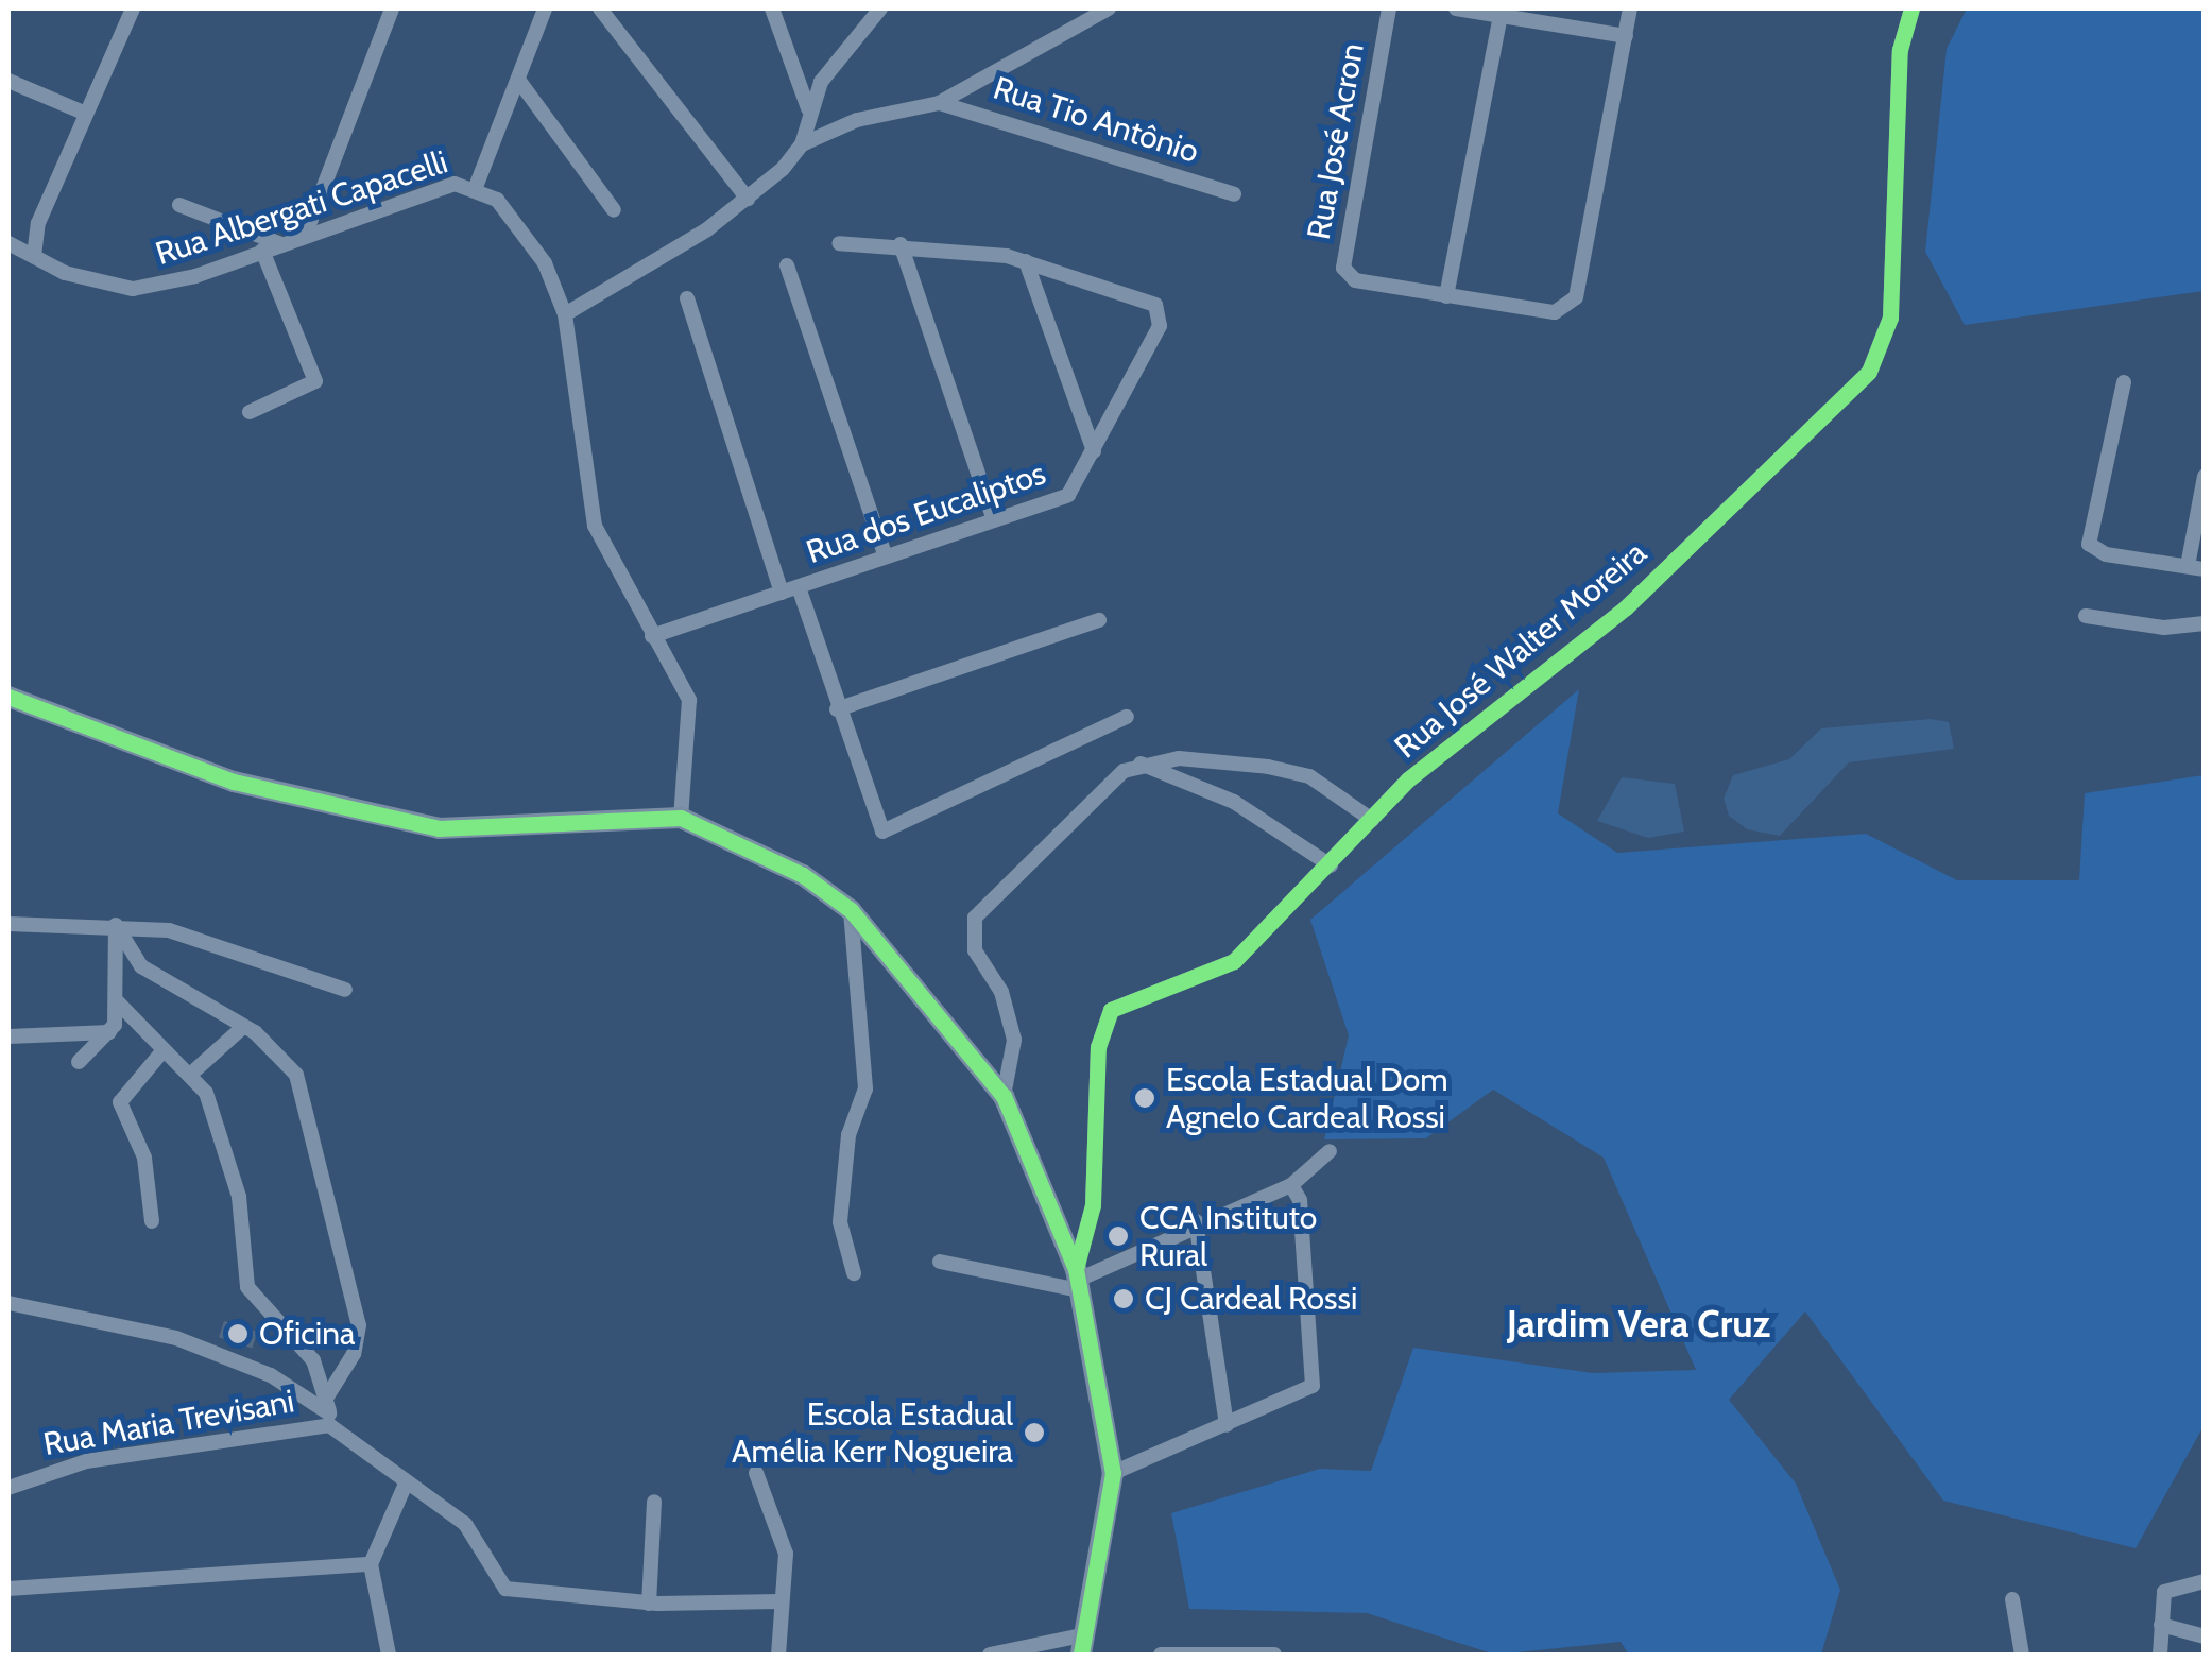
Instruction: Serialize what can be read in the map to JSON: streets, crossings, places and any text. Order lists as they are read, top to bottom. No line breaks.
{"streets":{"street":["Rua Tio Antônio","Rua José Acron","Rua Albergati Capacelli","Rua dos Eucaliptos","Rua José Walter Moreira","Rua Maria Trevisani"]},"crossings":[["Rua Albergati Capacelli","Rua dos Eucaliptos"]],"districts":["Jardim Vera Cruz"],"places":["Escola Estadual Dom Agnelo Cardeal Rossi","CCA Instituto Rural","CJ Cardeal Rossi","Oficina","Escola Estadual Amélia Kerr Nogueira"]}
